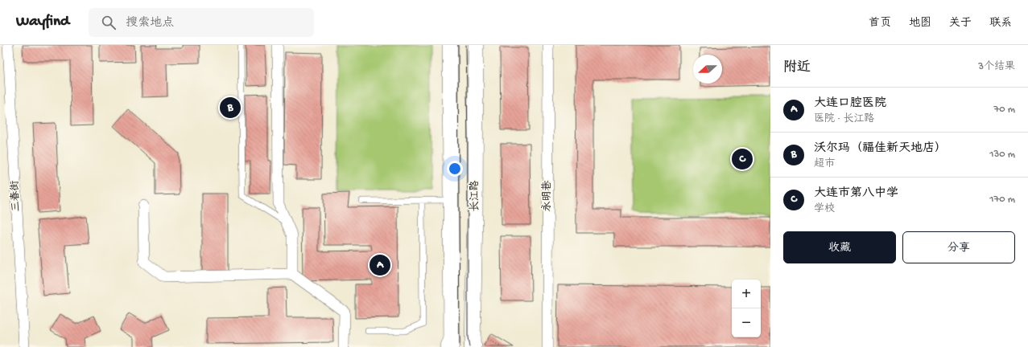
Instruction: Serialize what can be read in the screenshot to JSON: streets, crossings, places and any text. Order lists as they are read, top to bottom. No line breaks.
{"streets":{"main road":["长江路"],"street":["三春街","永明巷"]},"north":"left","page":{"header":"Wayfind","search":"搜索地点","nav":["首页","地图","关于","联系"],"heading":["附近","3个结果"],"list":[{"mark":"A","name":"大连口腔医院","note":"医院 · 长江路","value":"70 m"},{"mark":"B","name":"沃尔玛（福佳新天地店）","note":"超市","value":"130 m"},{"mark":"C","name":"大连市第八中学","note":"学校","value":"170 m"}],"pins":["B","C","A"],"buttons":["收藏","分享"],"map_buttons":["+","−"]}}
